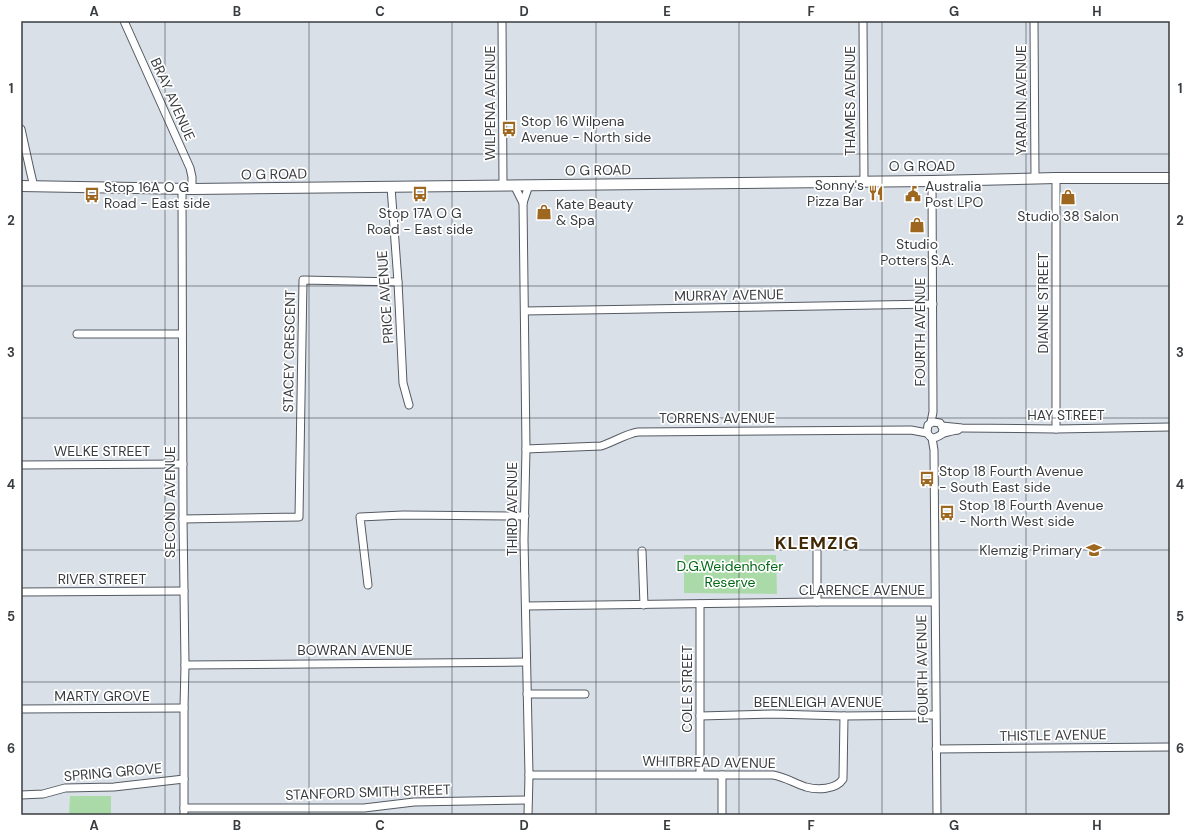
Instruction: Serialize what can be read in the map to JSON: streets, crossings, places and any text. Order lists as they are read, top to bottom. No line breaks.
{"streets":{"main road":["O G ROAD"],"street":["BRAY AVENUE","YARALIN AVENUE","THAMES AVENUE","WILPENA AVENUE","MURRAY AVENUE","PRICE AVENUE","DIANNE STREET","FOURTH AVENUE","STACEY CRESCENT","HAY STREET","TORRENS AVENUE","WELKE STREET","SECOND AVENUE","THIRD AVENUE","RIVER STREET","CLARENCE AVENUE","BOWRAN AVENUE","COLE STREET","MARTY GROVE","BEENLEIGH AVENUE","THISTLE AVENUE","WHITBREAD AVENUE","SPRING GROVE","STANFORD SMITH STREET"]},"crossings":[["BRAY AVENUE","O G ROAD"],["YARALIN AVENUE","O G ROAD"],["THAMES AVENUE","O G ROAD"],["WILPENA AVENUE","O G ROAD"],["O G ROAD","PRICE AVENUE"],["O G ROAD","DIANNE STREET"],["O G ROAD","FOURTH AVENUE"],["O G ROAD","SECOND AVENUE"],["O G ROAD","THIRD AVENUE"],["MURRAY AVENUE","FOURTH AVENUE"],["MURRAY AVENUE","THIRD AVENUE"],["PRICE AVENUE","STACEY CRESCENT"],["DIANNE STREET","HAY STREET"],["FOURTH AVENUE","HAY STREET"],["FOURTH AVENUE","TORRENS AVENUE"],["FOURTH AVENUE","CLARENCE AVENUE"],["FOURTH AVENUE","BEENLEIGH AVENUE"],["FOURTH AVENUE","THISTLE AVENUE"],["STACEY CRESCENT","SECOND AVENUE"],["HAY STREET","TORRENS AVENUE"],["TORRENS AVENUE","THIRD AVENUE"],["WELKE STREET","SECOND AVENUE"],["SECOND AVENUE","RIVER STREET"],["SECOND AVENUE","BOWRAN AVENUE"],["SECOND AVENUE","MARTY GROVE"],["SECOND AVENUE","SPRING GROVE"],["SECOND AVENUE","STANFORD SMITH STREET"],["THIRD AVENUE","CLARENCE AVENUE"],["THIRD AVENUE","BOWRAN AVENUE"],["THIRD AVENUE","WHITBREAD AVENUE"],["THIRD AVENUE","STANFORD SMITH STREET"],["CLARENCE AVENUE","COLE STREET"],["COLE STREET","BEENLEIGH AVENUE"],["COLE STREET","WHITBREAD AVENUE"],["BEENLEIGH AVENUE","WHITBREAD AVENUE"]],"districts":["KLEMZIG"],"parks":["D.G.Weidenhofer Reserve"],"places":{"bus stop":["Stop 16 Wilpena Avenue - North side","Stop 17A O G Road - East side","Stop 16A O G Road - East side","Stop 18 Fourth Avenue - South East side","Stop 18 Fourth Avenue - North West side"],"restaurant":["Sonny's Pizza Bar"],"public building":["Australia Post LPO"],"shop":["Studio 38 Salon","Kate Beauty & Spa","Studio Potters S.A."],"school or university":["Klemzig Primary"]},"grid":{"columns":["A","B","C","D","E","F","G","H"],"rows":["1","2","3","4","5","6"]}}
